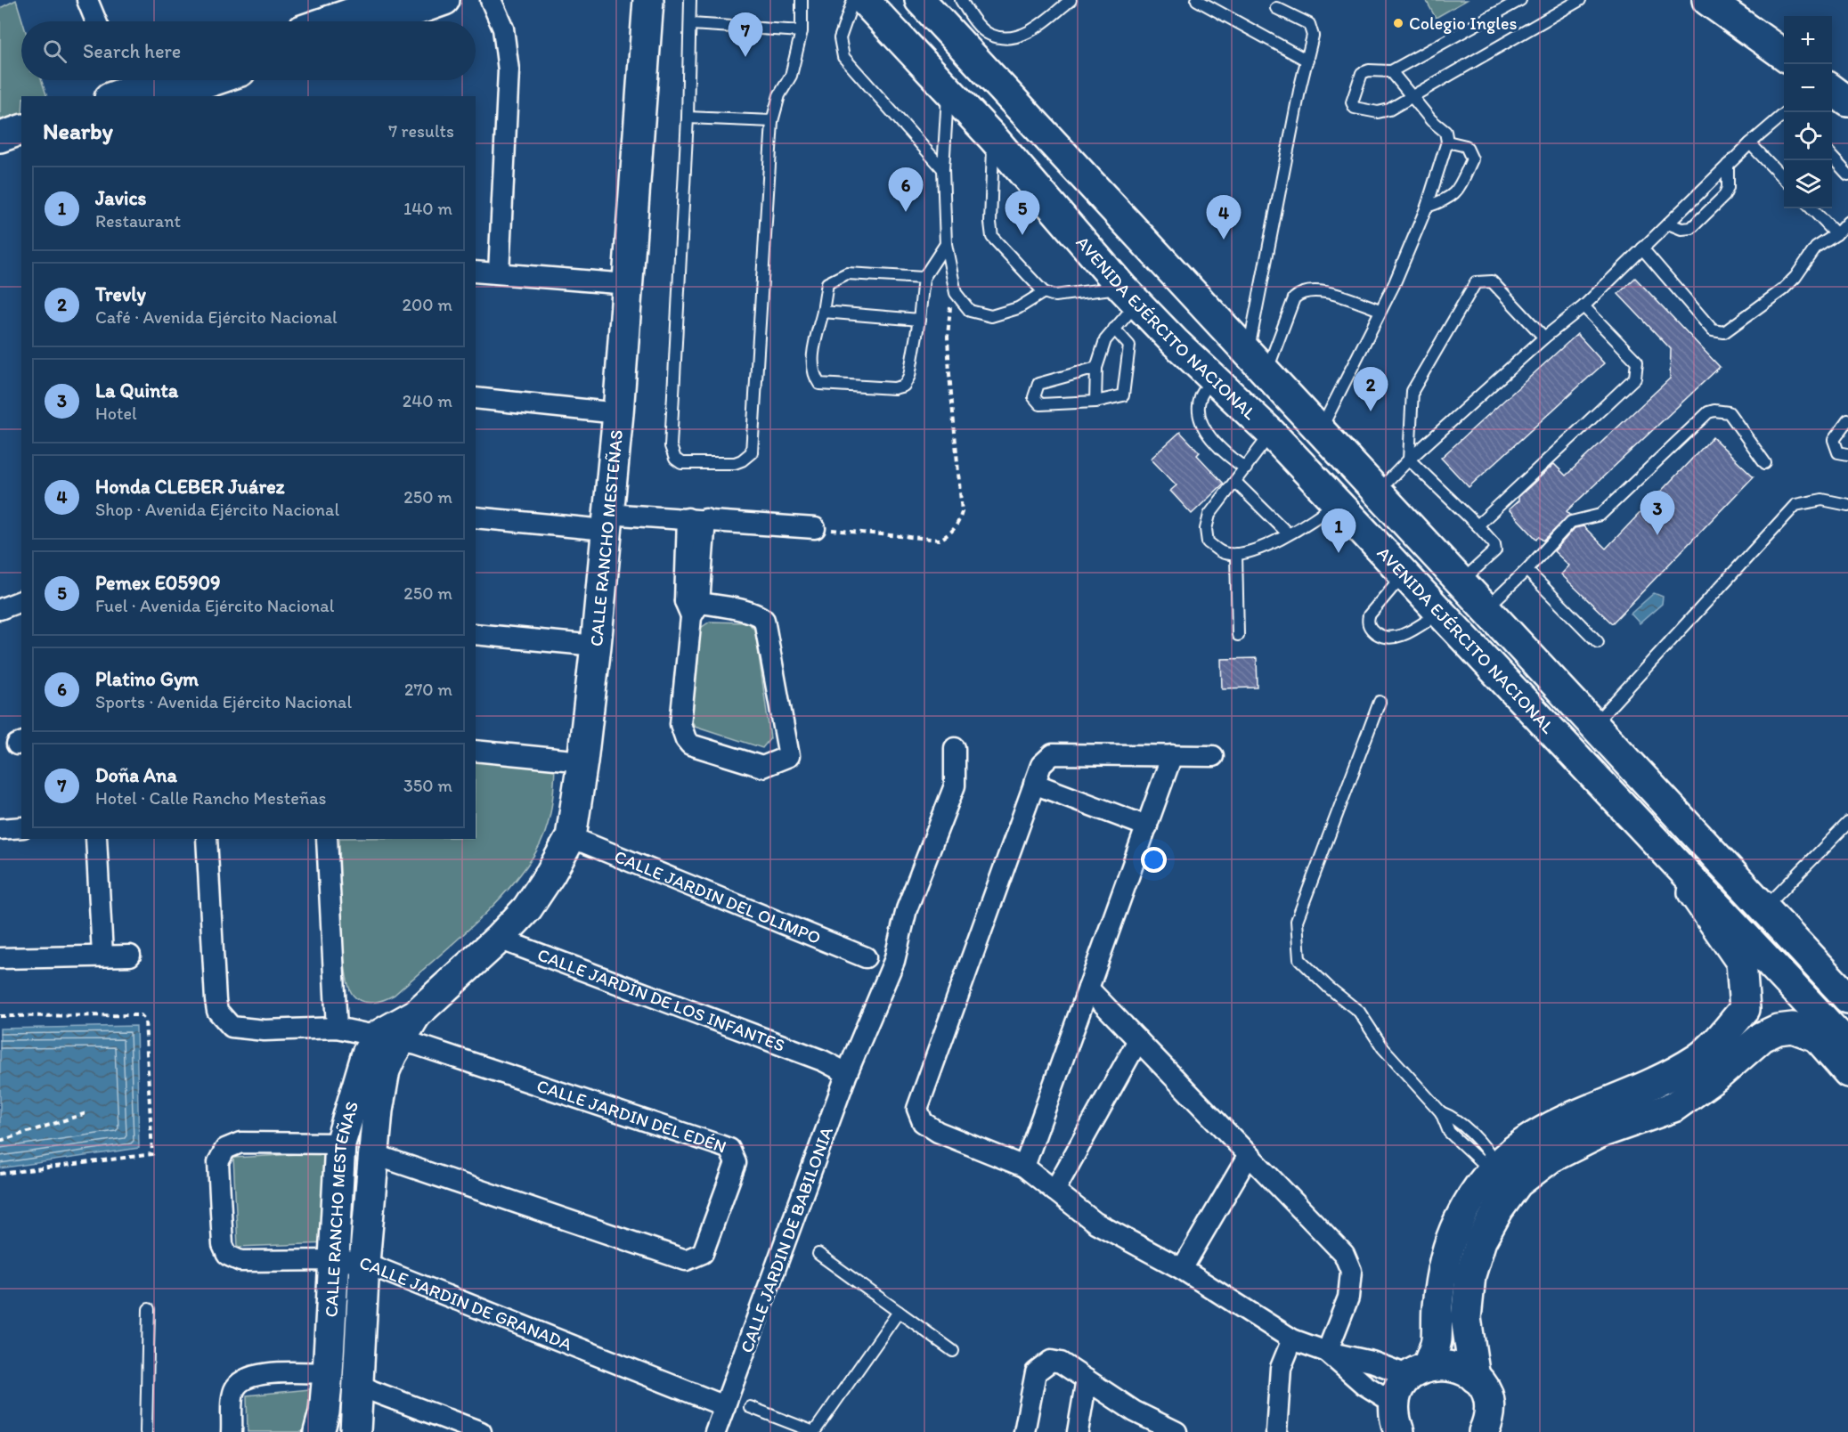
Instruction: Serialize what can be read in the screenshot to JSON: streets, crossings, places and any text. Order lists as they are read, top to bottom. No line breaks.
{"streets":{"street":["AVENIDA EJÉRCITO NACIONAL","CALLE RANCHO MESTEÑAS","CALLE JARDIN DEL OLIMPO","CALLE JARDÍN DE LOS INFANTES","CALLE JARDIN DEL EDÉN","CALLE JARDIN DE BABILONIA","CALLE JARDIN DE GRANADA"]},"crossings":[["CALLE RANCHO MESTEÑAS","CALLE JARDIN DEL OLIMPO"],["CALLE RANCHO MESTEÑAS","CALLE JARDÍN DE LOS INFANTES"],["CALLE RANCHO MESTEÑAS","CALLE JARDIN DEL EDÉN"],["CALLE RANCHO MESTEÑAS","CALLE JARDIN DE GRANADA"],["CALLE JARDÍN DE LOS INFANTES","CALLE JARDIN DE BABILONIA"],["CALLE JARDIN DE BABILONIA","CALLE JARDIN DE GRANADA"]],"places":["Colegio Ingles"],"page":{"pins":["7","6","5","4","2","3","1"],"map_buttons":["+","−"],"search":"Search here","heading":["Nearby","7 results"],"list":[{"mark":"1","name":"Javics","note":"Restaurant","value":"140 m"},{"mark":"2","name":"Trevly","note":"Café · Avenida Ejército Nacional","value":"200 m"},{"mark":"3","name":"La Quinta","note":"Hotel","value":"240 m"},{"mark":"4","name":"Honda CLEBER Juárez","note":"Shop · Avenida Ejército Nacional","value":"250 m"},{"mark":"5","name":"Pemex E05909","note":"Fuel · Avenida Ejército Nacional","value":"250 m"},{"mark":"6","name":"Platino Gym","note":"Sports · Avenida Ejército Nacional","value":"270 m"},{"mark":"7","name":"Doña Ana","note":"Hotel · Calle Rancho Mesteñas","value":"350 m"}]}}
